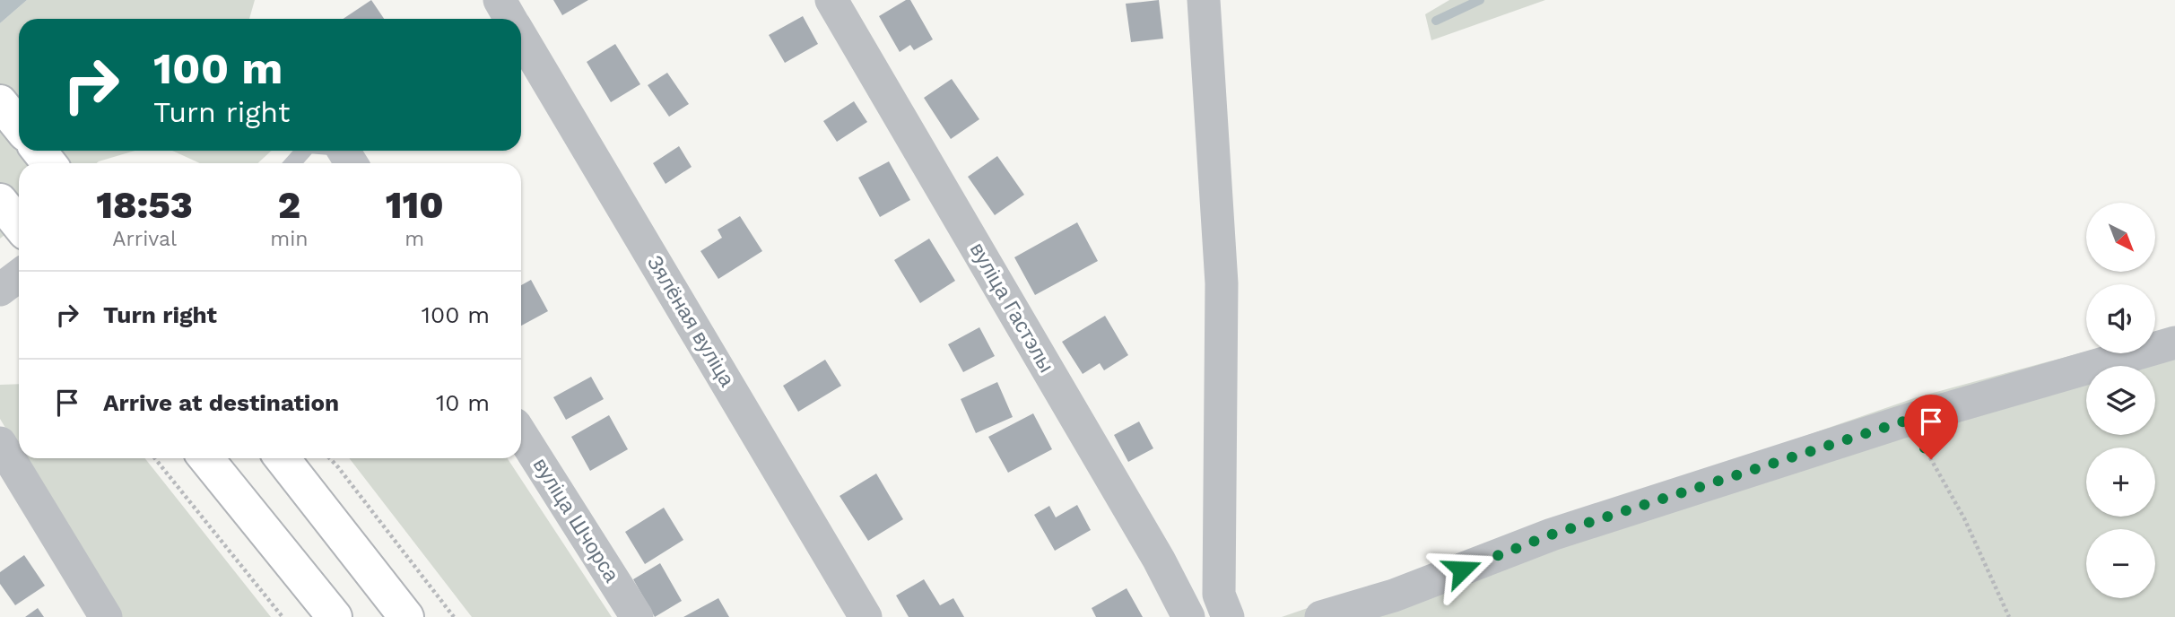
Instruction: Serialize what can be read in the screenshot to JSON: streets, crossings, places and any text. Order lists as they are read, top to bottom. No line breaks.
{"streets":{"street":["вуліца Гастэлы","Зялёная вуліца","вуліца Шчорса"]},"north":"bottom right","page":{"turn":["100 m","Turn right"],"eta":["18:53","Arrival","2","min","110","m"],"map_buttons":["+","−"],"list":[{"name":"Turn right","value":"100 m"},{"name":"Arrive at destination","value":"10 m"}]}}
